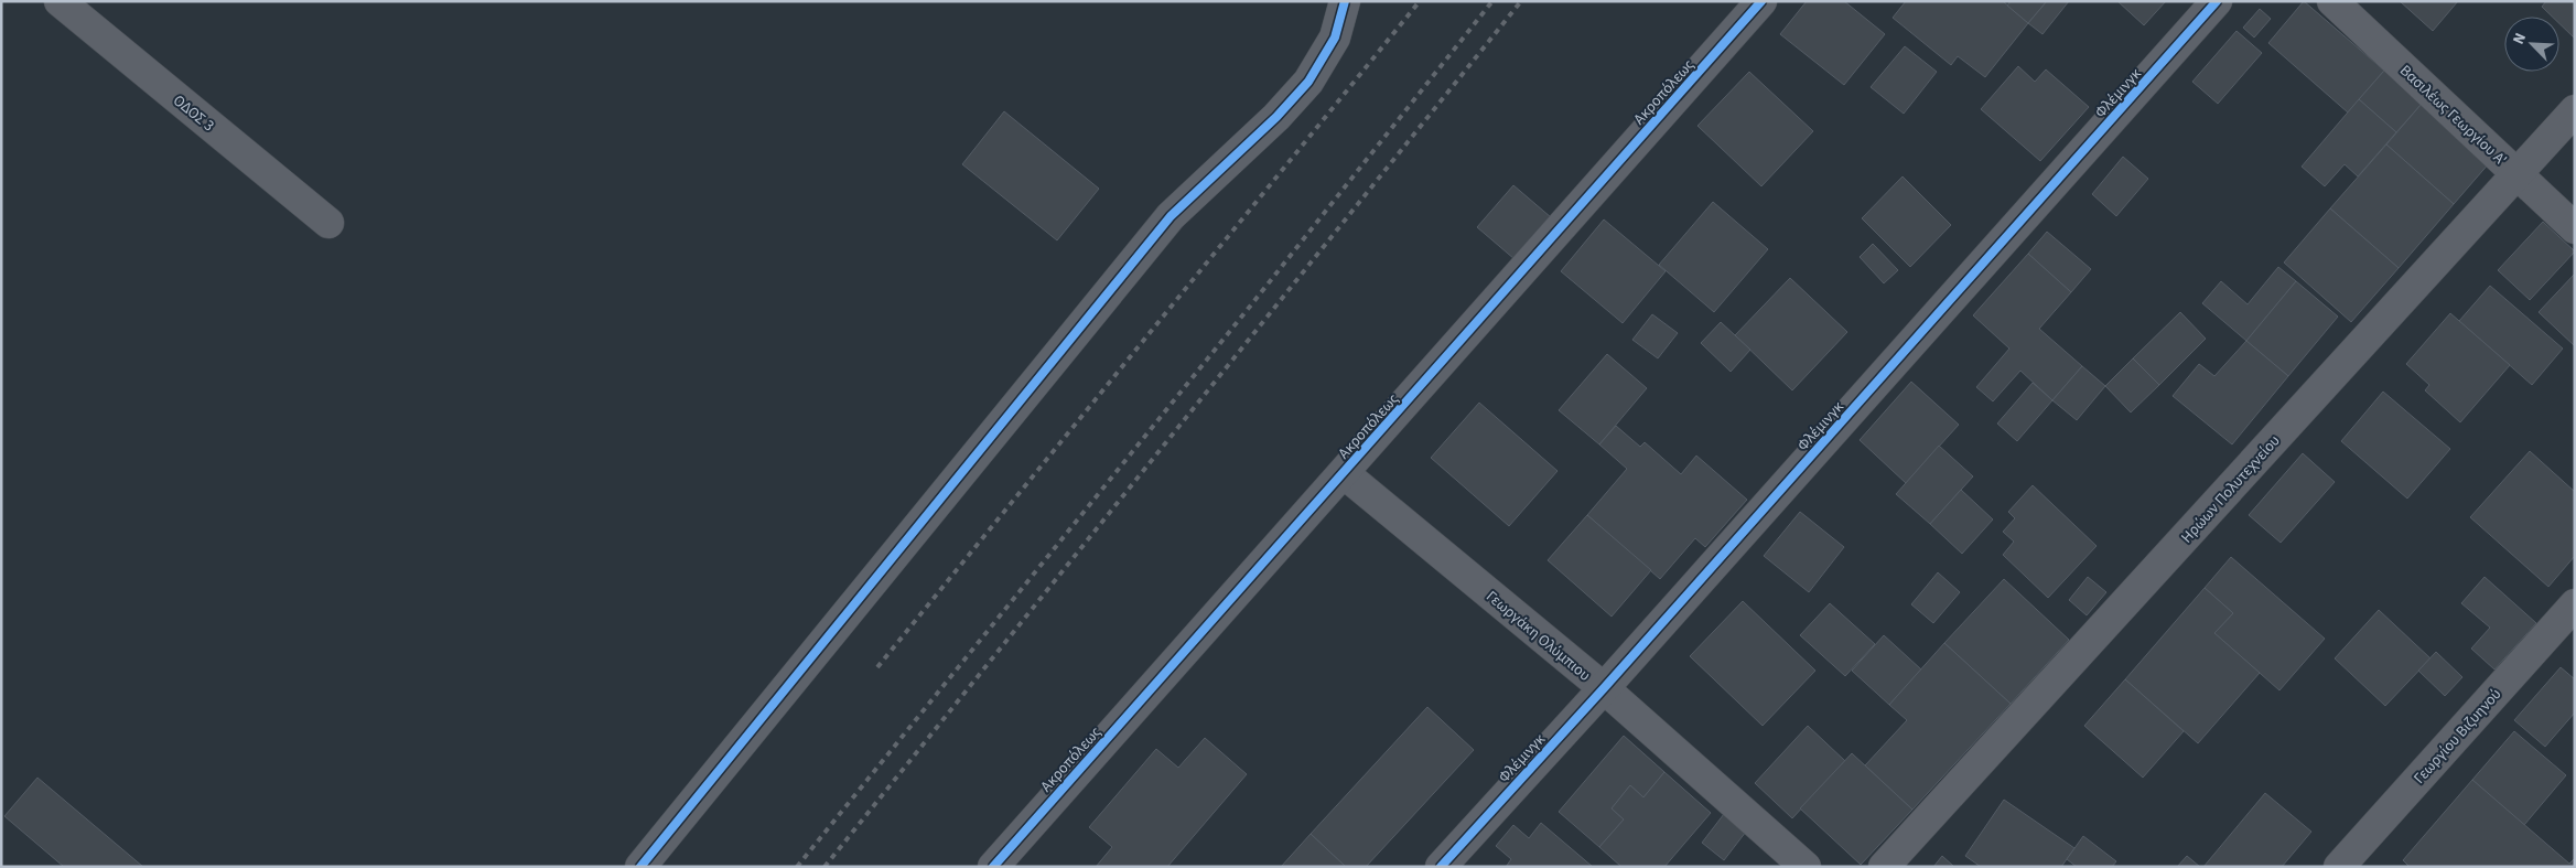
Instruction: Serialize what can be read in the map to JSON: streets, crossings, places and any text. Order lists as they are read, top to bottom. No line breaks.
{"streets":{"street":["Ακροπόλεως","Φλέμινγκ","ΟΔΟΣ 3","Βασιλέως Γεωργίου Α'","Ηρώων Πολυτεχνείου","Γεωργάκη Ολύμπιου","Γεωργίου Βιζυηνού"]},"crossings":[["Ακροπόλεως","Γεωργάκη Ολύμπιου"],["Φλέμινγκ","Γεωργάκη Ολύμπιου"],["Βασιλέως Γεωργίου Α'","Ηρώων Πολυτεχνείου"]],"north":"top left"}
